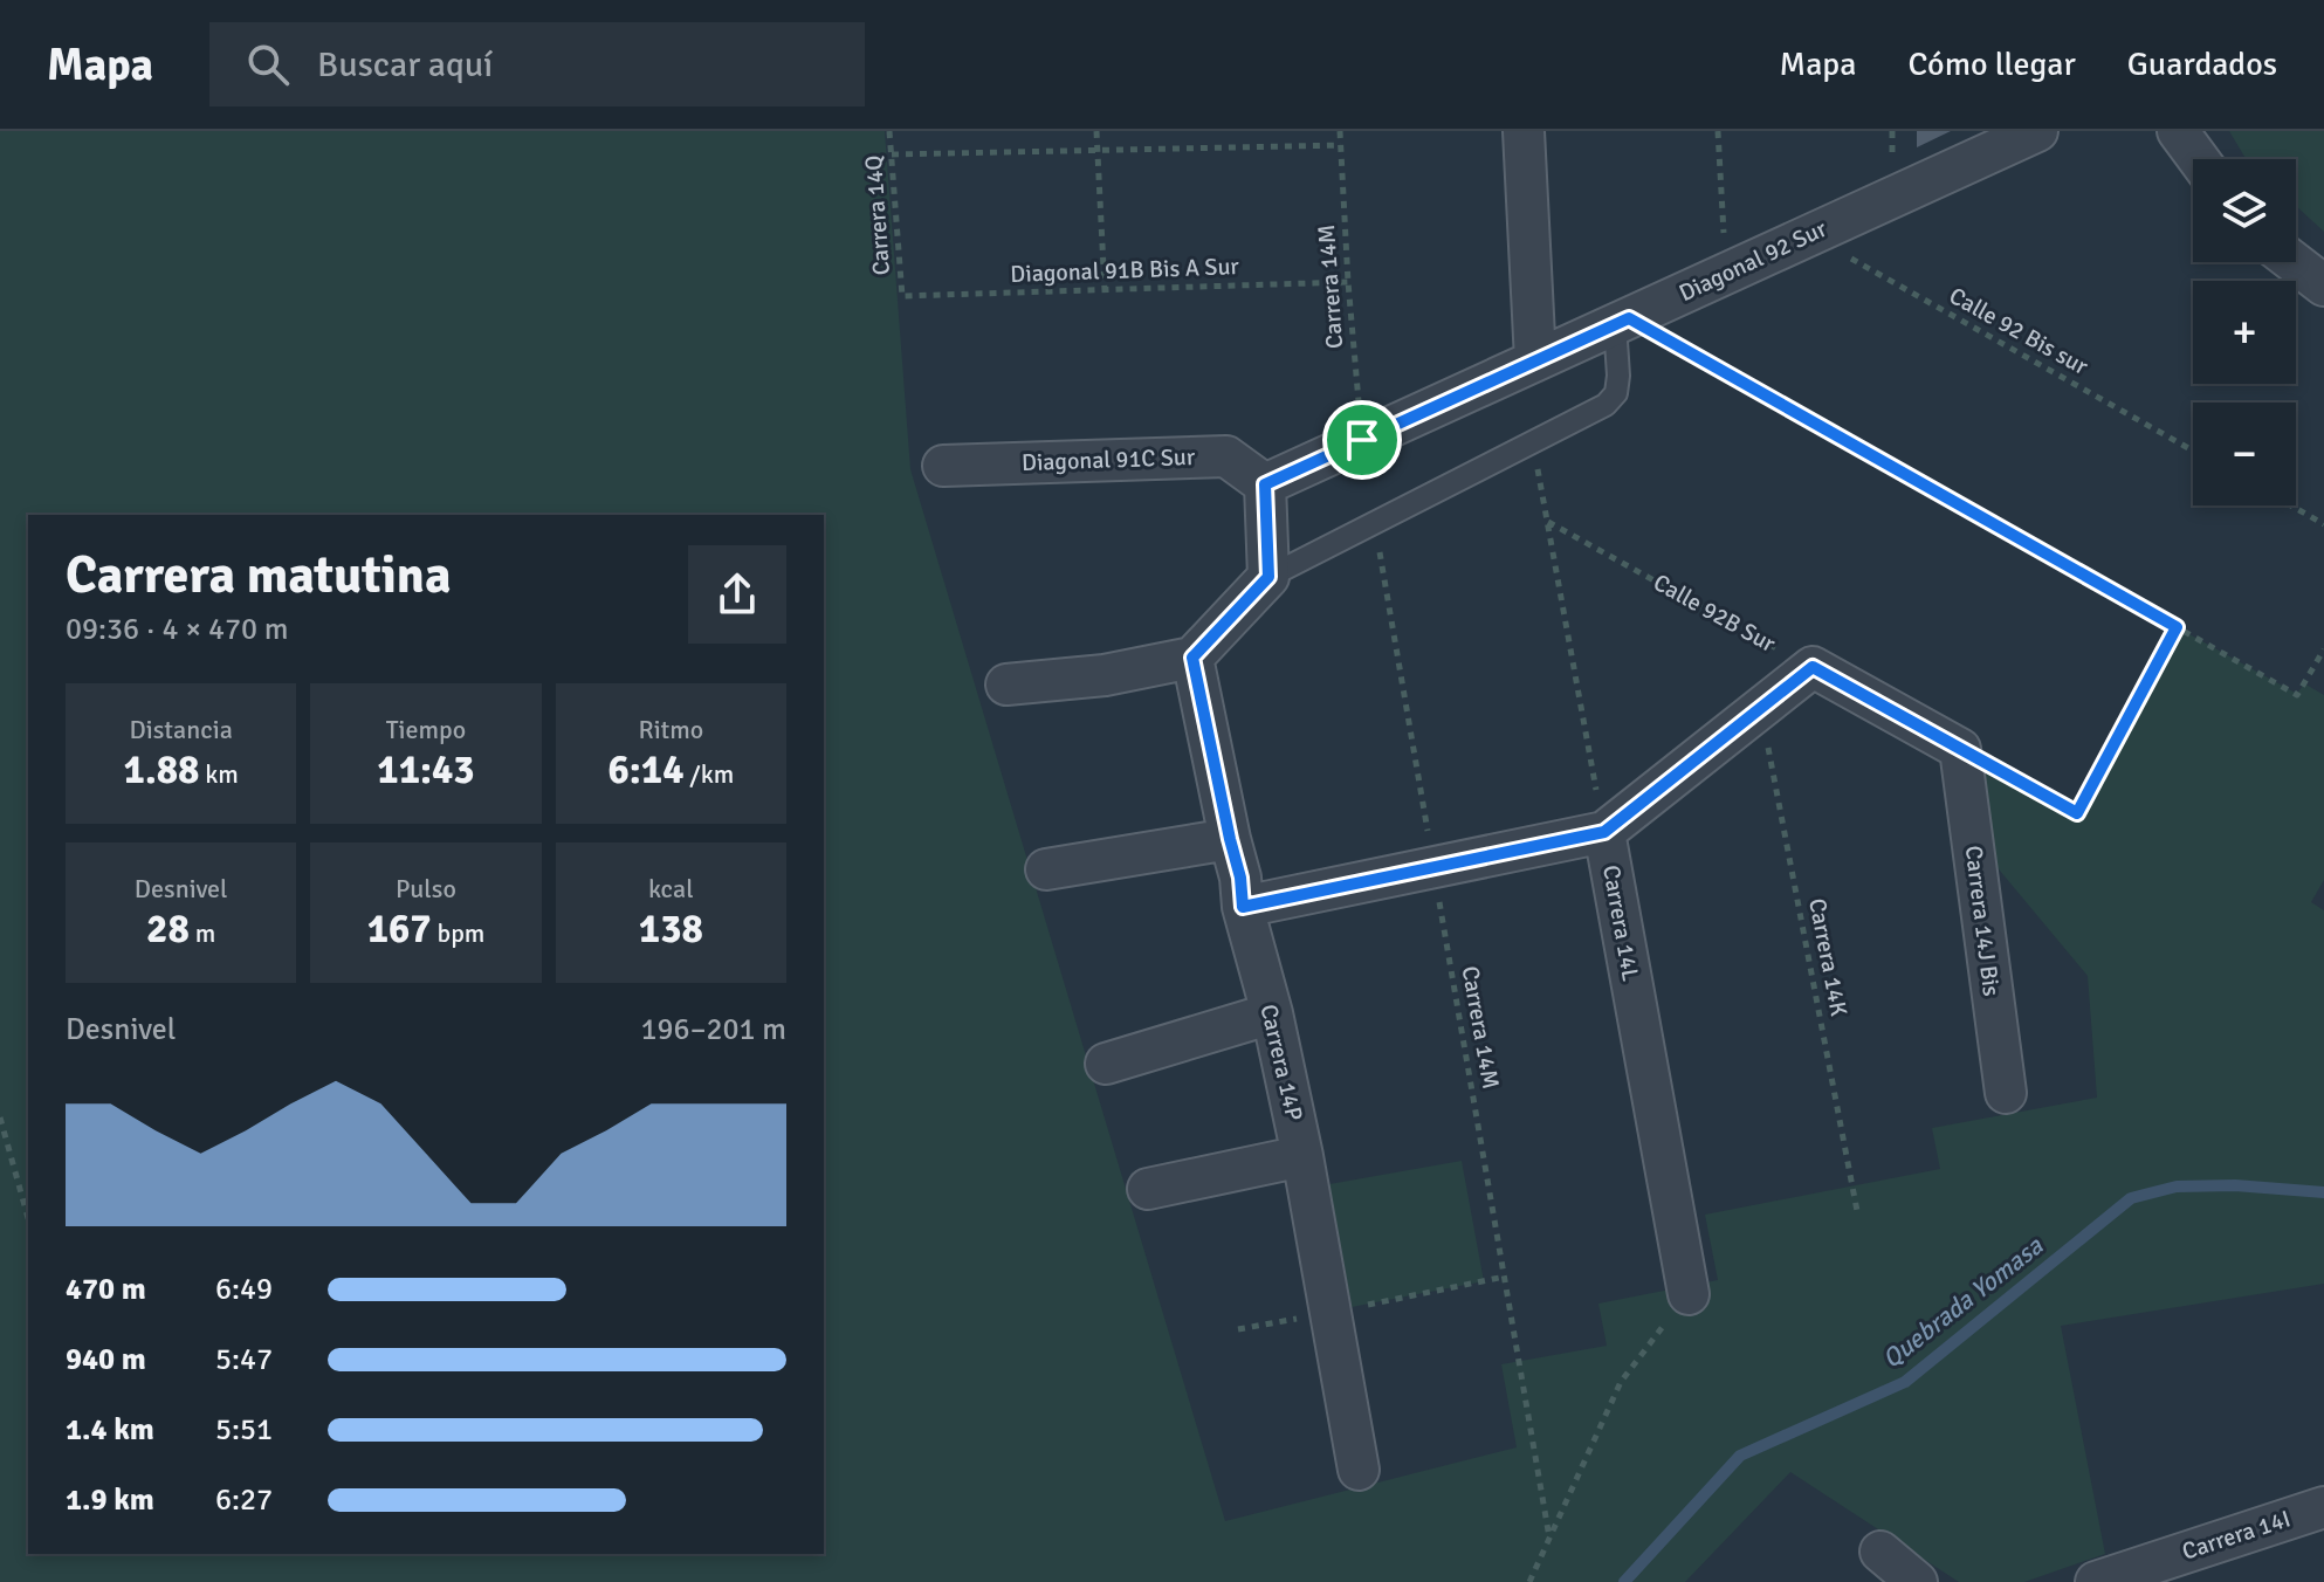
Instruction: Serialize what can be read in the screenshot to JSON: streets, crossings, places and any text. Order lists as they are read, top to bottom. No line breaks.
{"streets":{"street":["Diagonal 92 Sur","Diagonal 91C Sur","Carrera 14J Bis","Carrera 14L","Carrera 14P","Carrera 14I"],"path":["Carrera 14Q","Diagonal 91B Bis A Sur","Carrera 14M","Calle 92 Bis sur","Calle 92B Sur","Carrera 14K"]},"crossings":[["Carrera 14Q","Diagonal 91B Bis A Sur"],["Diagonal 92 Sur","Carrera 14M"],["Diagonal 92 Sur","Calle 92 Bis sur"],["Diagonal 92 Sur","Diagonal 91C Sur"],["Diagonal 91B Bis A Sur","Carrera 14M"],["Calle 92B Sur","Carrera 14L"]],"water":["Quebrada Yomasa"],"page":{"header":"Mapa","search":"Buscar aquí","nav":["Mapa","Cómo llegar","Guardados"],"map_buttons":["+","−"],"heading":["Carrera matutina","09:36 · 4 × 470 m"],"stats":[["Distancia","1.88 km"],["Tiempo","11:43"],["Ritmo","6:14 /km"],["Desnivel","28 m"],["Pulso","167 bpm"],["kcal","138"]],"chart":["Desnivel","196–201 m"],"list":[{"name":"470 m","note":"6:49"},{"name":"940 m","note":"5:47"},{"name":"1.4 km","note":"5:51"},{"name":"1.9 km","note":"6:27"}]}}
